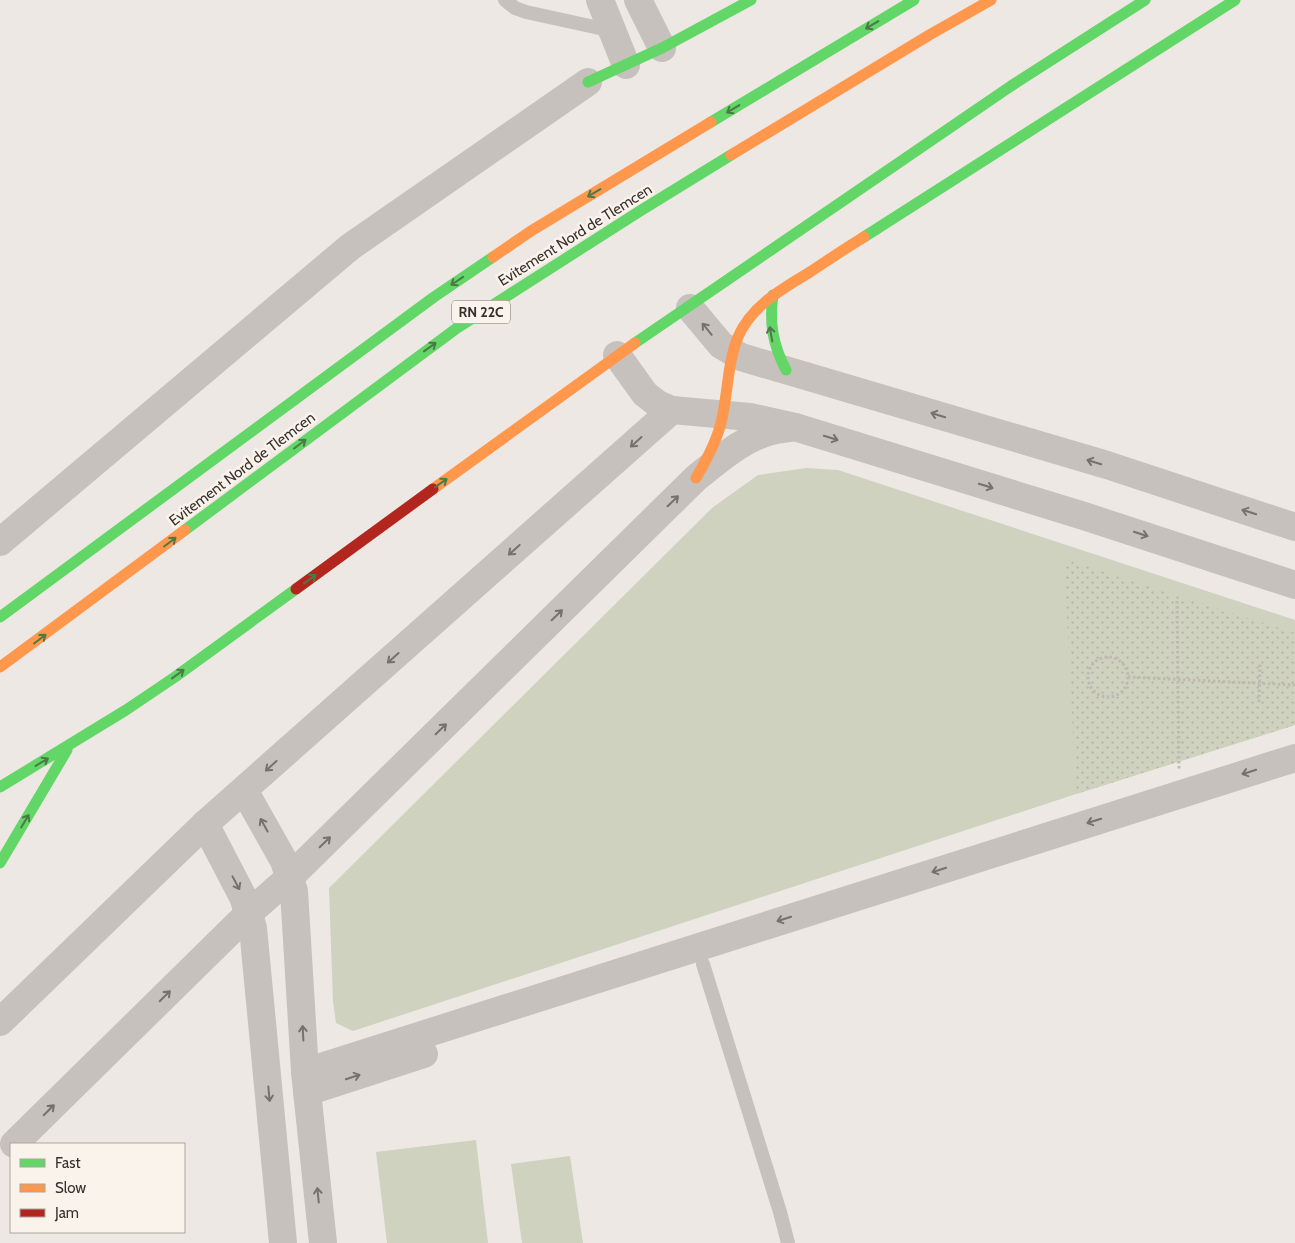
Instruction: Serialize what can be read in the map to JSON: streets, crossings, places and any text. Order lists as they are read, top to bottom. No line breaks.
{"streets":{"main road":["Evitement Nord de Tlemcen","RN 22C"]},"legend":["Fast","Slow","Jam"]}
